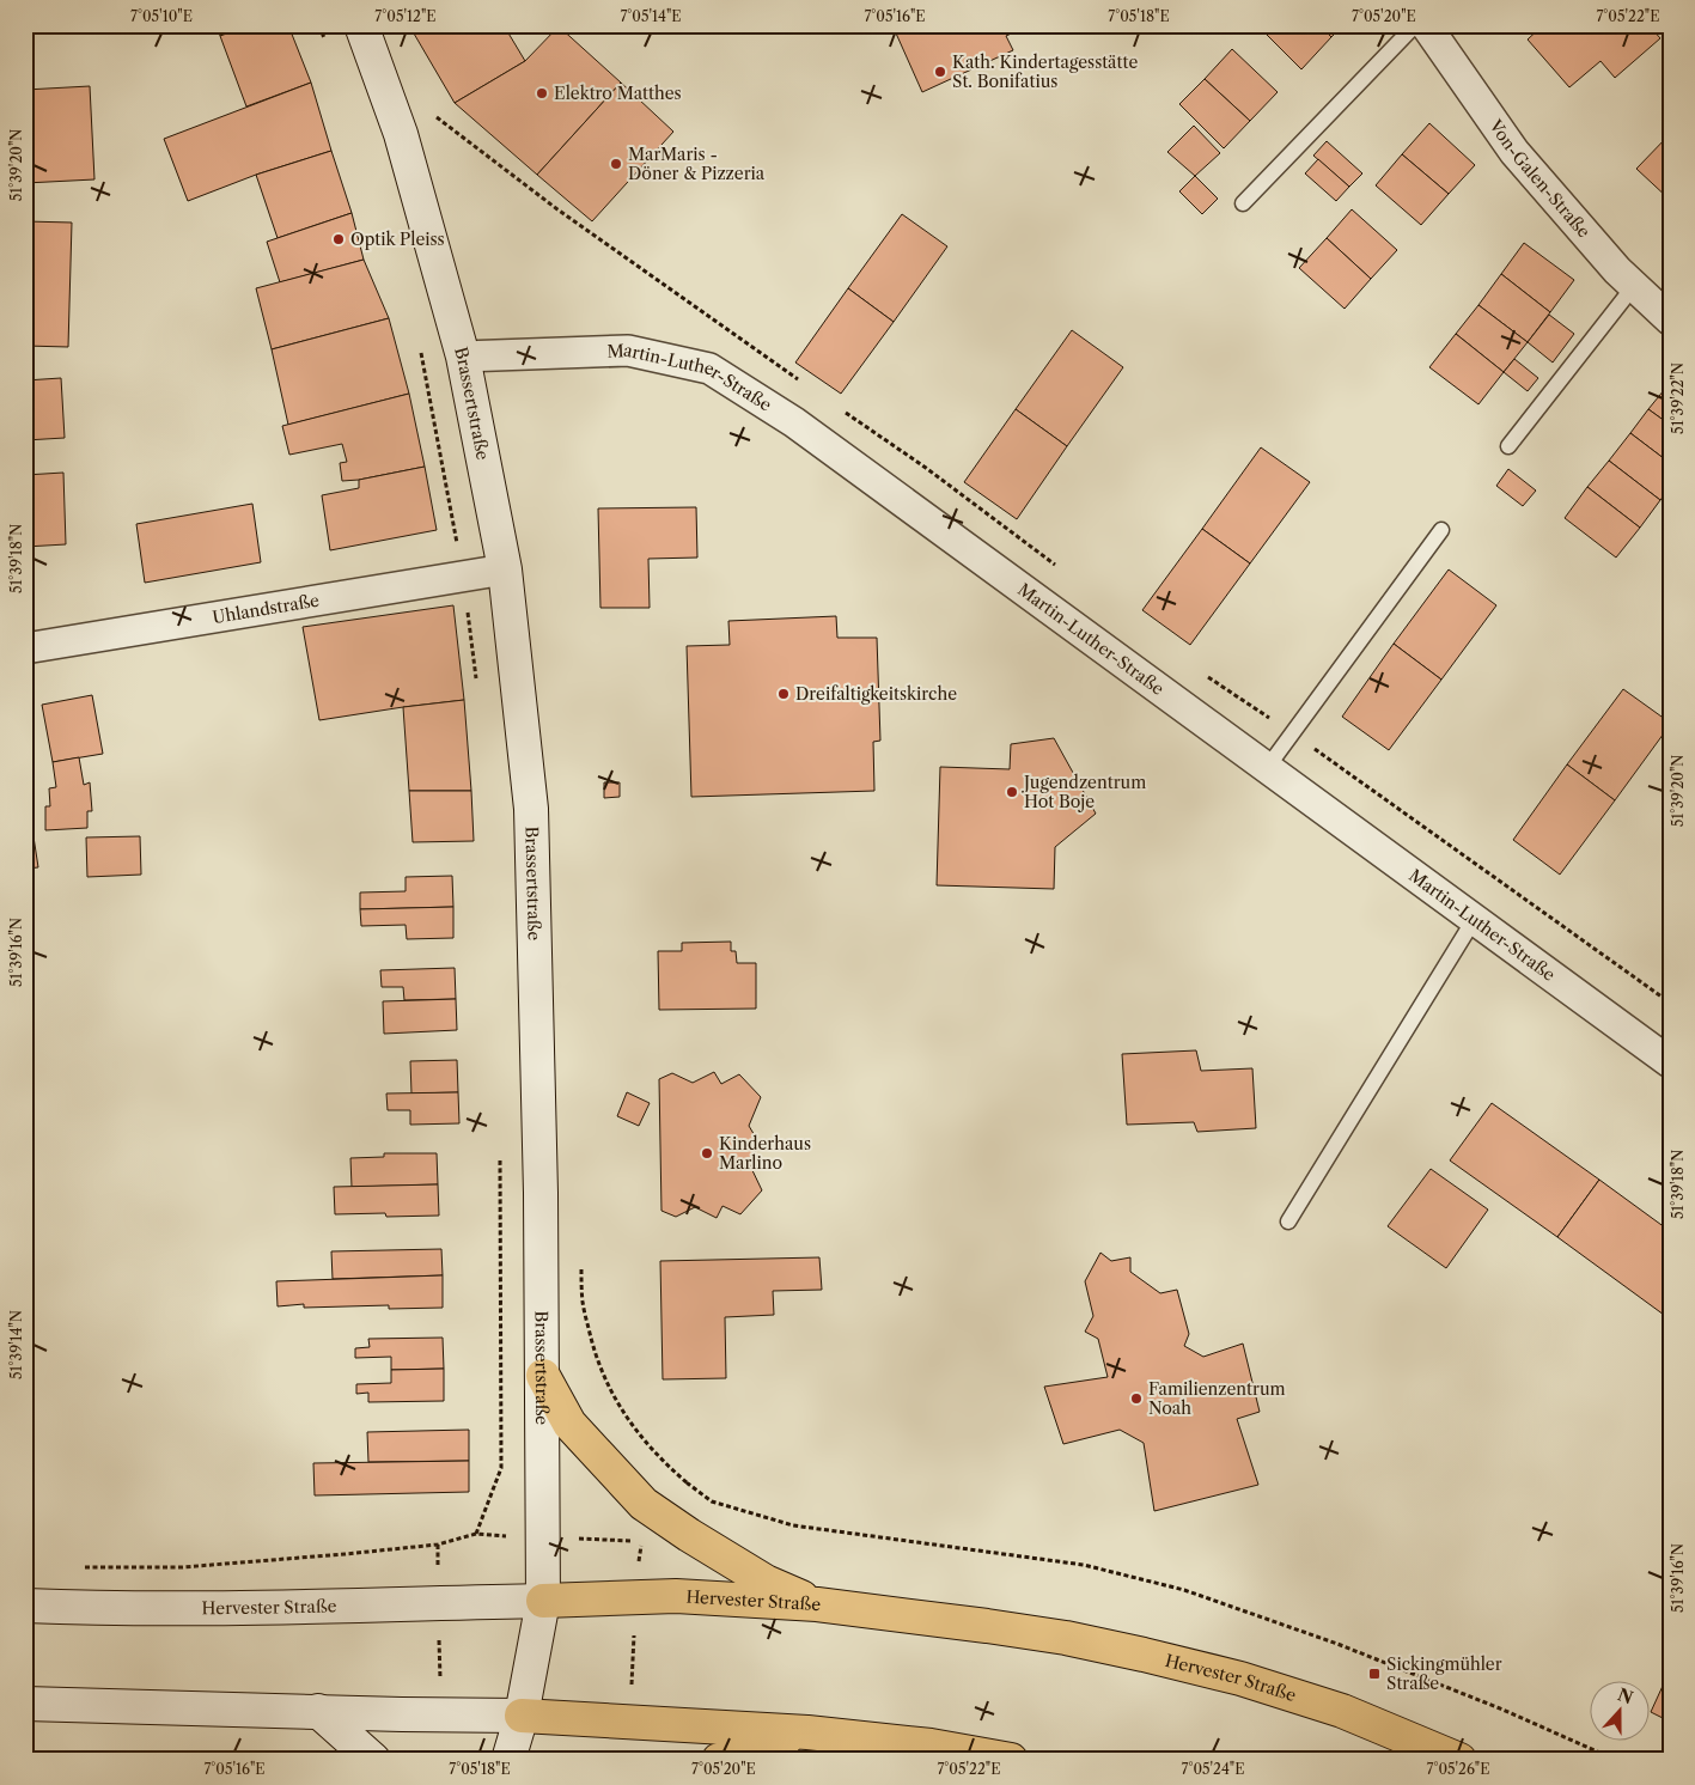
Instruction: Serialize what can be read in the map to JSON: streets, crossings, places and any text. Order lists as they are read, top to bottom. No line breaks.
{"streets":{"main road":["Brassertstraße","Hervester Straße"],"street":["Von-Galen-Straße","Martin-Luther-Straße","Uhlandstraße"]},"crossings":[["Martin-Luther-Straße","Brassertstraße"],["Brassertstraße","Uhlandstraße"],["Brassertstraße","Hervester Straße"]],"places":{"other":["Kath. Kindertagesstätte St. Bonifatius","Elektro Matthes","MarMaris - Döner & Pizzeria","Optik Pleiss","Dreifaltigkeitskirche","Jugendzentrum Hot Boje","Kinderhaus Marlino","Familienzentrum Noah"],"transit":["Sickingmühler Straße"]},"north":"top","coordinates":["7°05'10\"E","7°05'12\"E","7°05'14\"E","7°05'16\"E","7°05'18\"E","7°05'20\"E","7°05'22\"E","51°39'20\"N","51°39'22\"N","51°39'18\"N","51°39'16\"N","51°39'14\"N","7°05'24\"E","7°05'26\"E"]}
